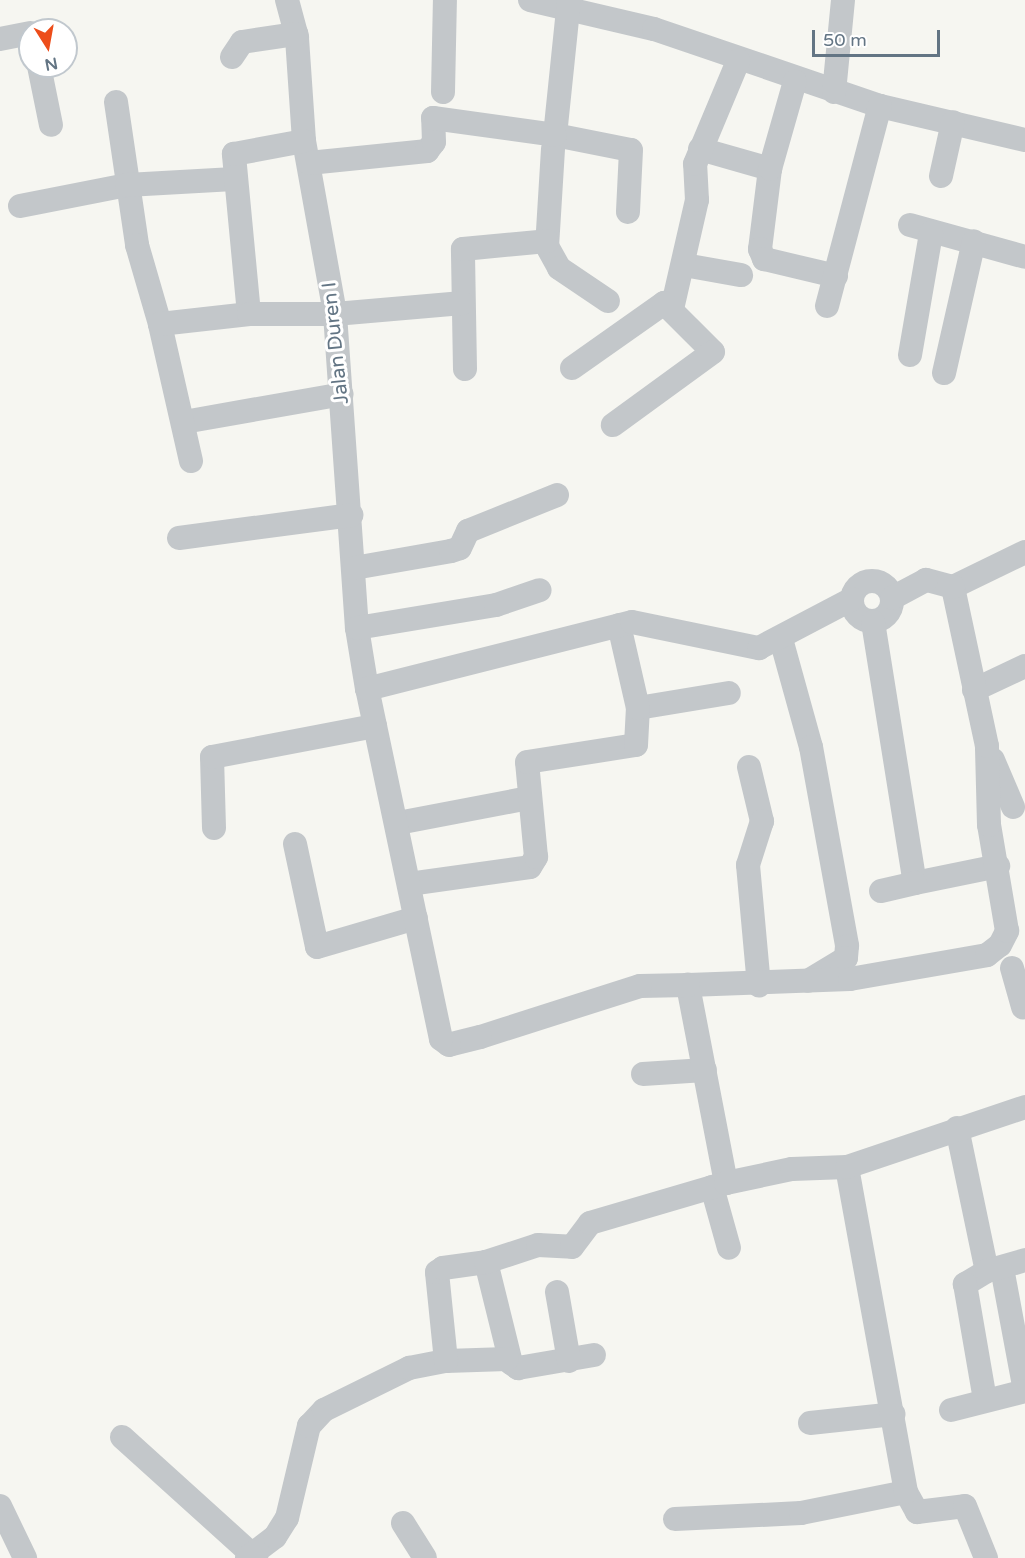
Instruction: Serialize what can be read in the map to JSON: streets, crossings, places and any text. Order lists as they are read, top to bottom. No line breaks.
{"streets":{"street":["Jalan Duren I"]},"scale_bar":"50 m","north":"bottom"}
